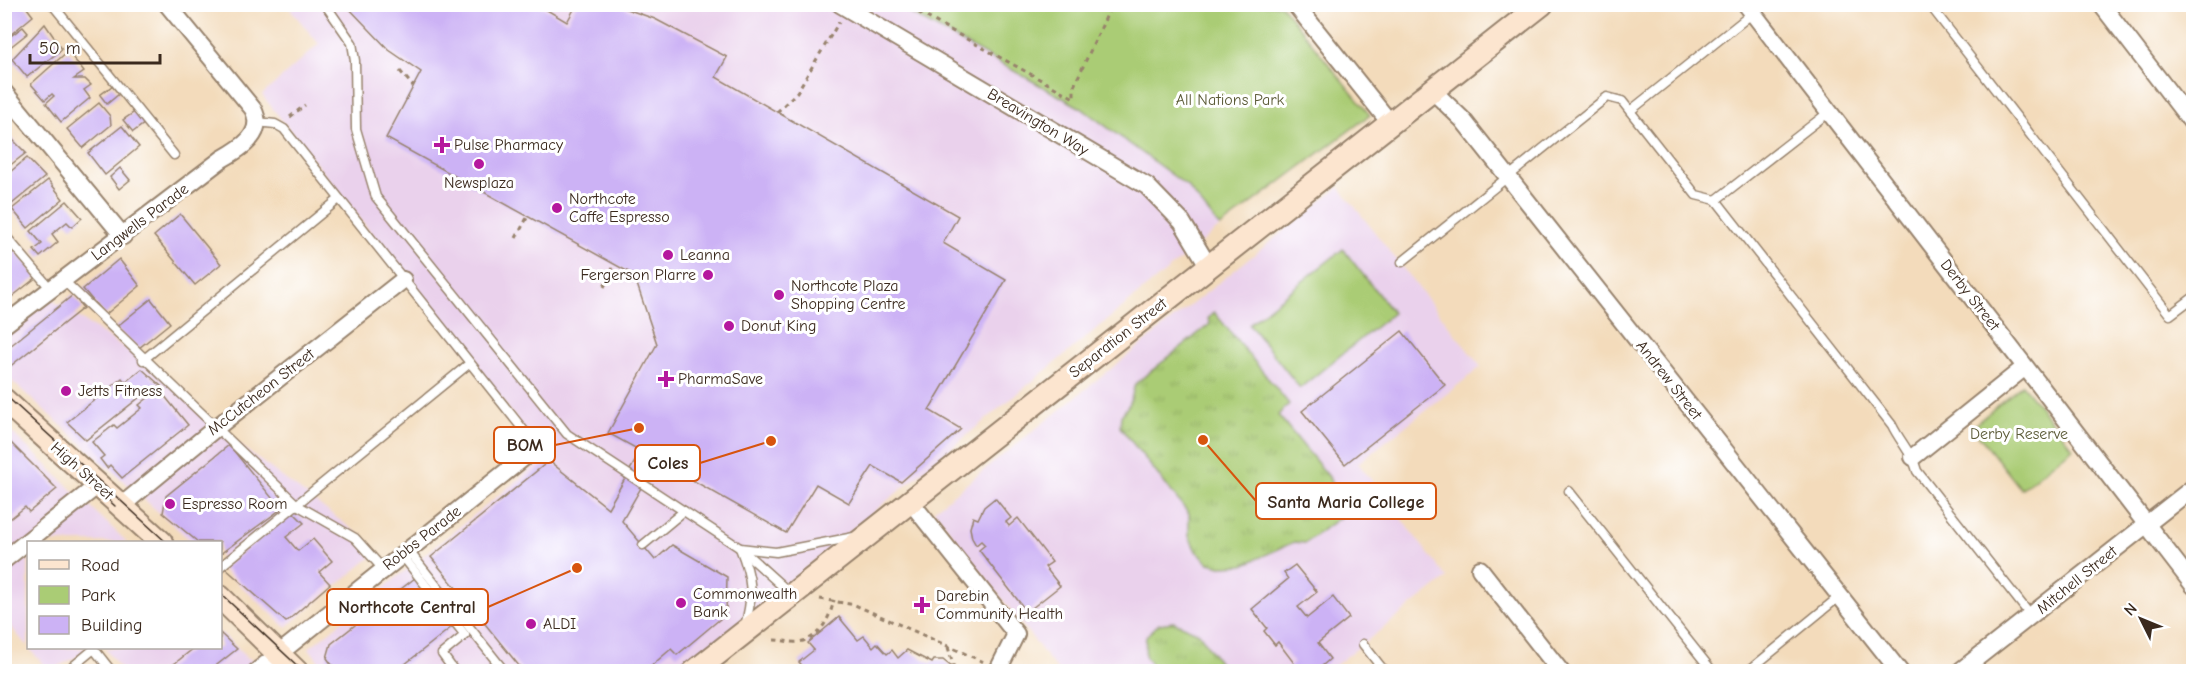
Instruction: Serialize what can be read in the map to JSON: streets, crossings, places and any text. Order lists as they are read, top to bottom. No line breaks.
{"streets":{"street":["Breavington Way","Langwells Parade","Derby Street","Separation Street","Andrew Street","McCutcheon Street","High Street","Robbs Parade","Mitchell Street"]},"crossings":[["Breavington Way","Separation Street"],["Derby Street","Mitchell Street"],["Separation Street","Andrew Street"],["McCutcheon Street","High Street"]],"parks":["All Nations Park","Derby Reserve"],"places":{"health":["Pulse Pharmacy","PharmaSave","Darebin Community Health"],"other":["Newsplaza","Northcote Caffe Espresso","Leanna","Fergerson Plarre","Northcote Plaza Shopping Centre","Donut King","Jetts Fitness","BOM","Santa Maria College","Coles","Espresso Room","Northcote Central","Commonwealth Bank","ALDI"]},"legend":["Road","Park","Building"],"scale_bar":"50 m","north":"top left"}
